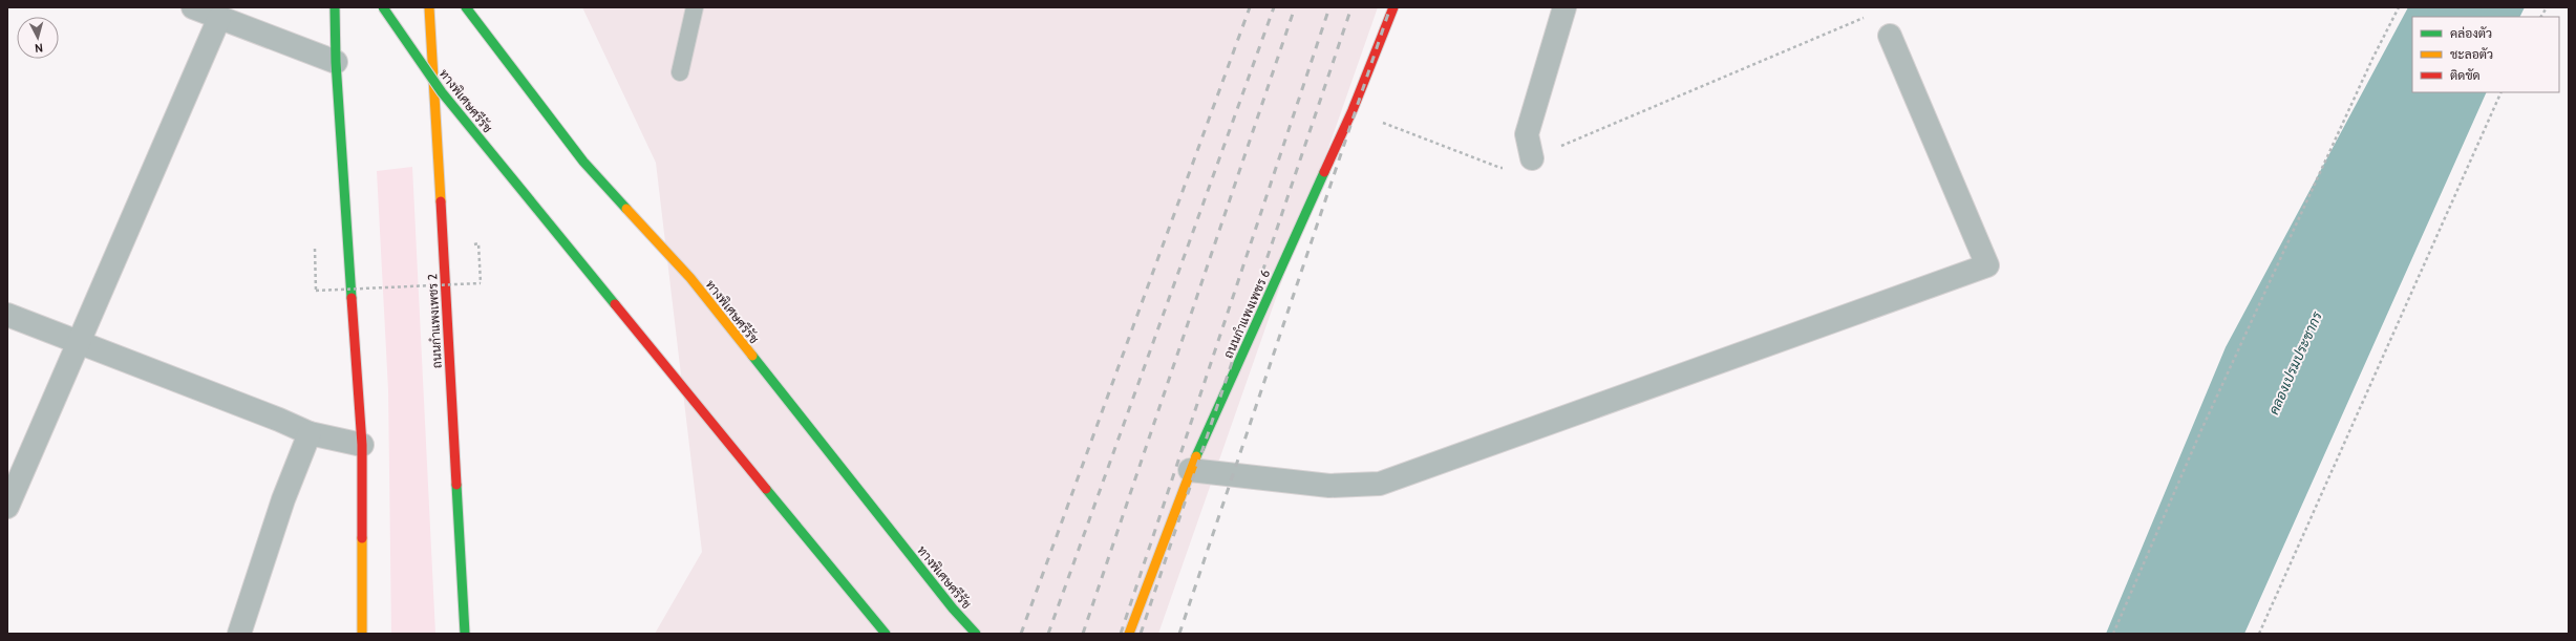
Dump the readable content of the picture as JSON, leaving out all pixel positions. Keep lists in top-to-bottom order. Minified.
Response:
{"streets":{"main road":["ทางพิเศษศรีรัช","ถนนกำแพงเพชร 6","ถนนกำแพงเพชร 2"]},"water":["คลองเปรมประชากร"],"legend":["คล่องตัว","ชะลอตัว","ติดขัด"],"north":"bottom"}
